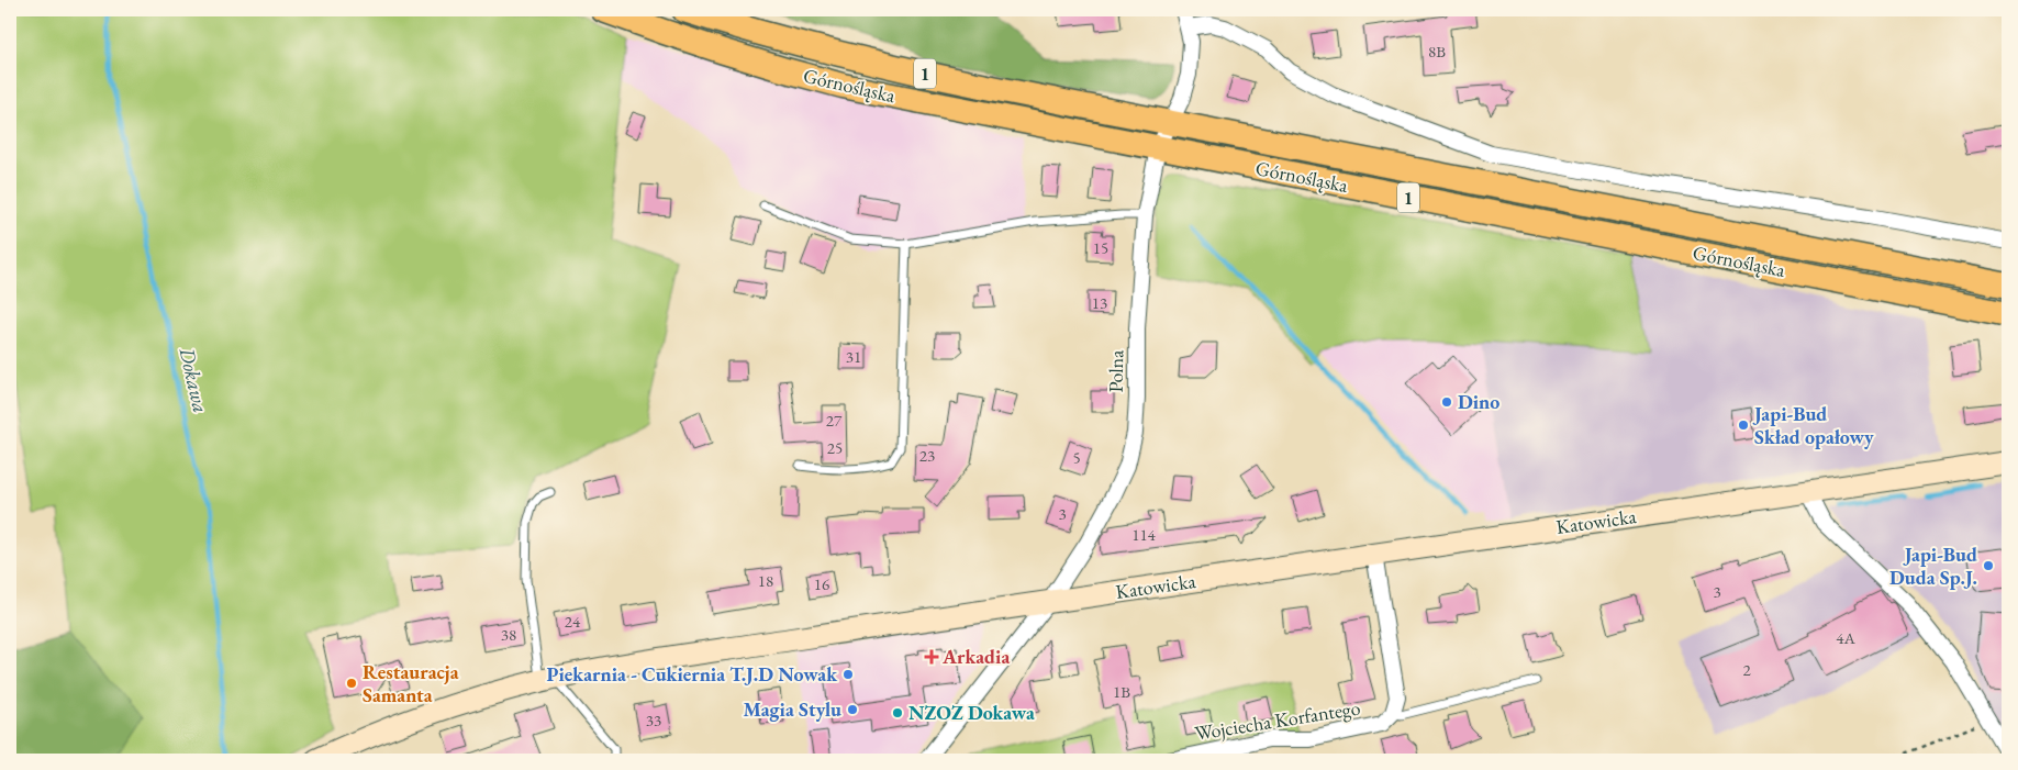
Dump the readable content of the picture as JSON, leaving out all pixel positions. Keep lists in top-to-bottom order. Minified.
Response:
{"streets":{"main road":["1","Górnośląska"],"street":["Polna","Katowicka","Wojciecha Korfantego"]},"crossings":[["Górnośląska","Polna"],["Polna","Katowicka"]],"water":["Dokawa"],"places":{"other":["Dino","Japi-Bud Skład opałowy","Japi-Bud Duda Sp.J.","Piekarnia - Cukiernia T.J.D Nowak","Restauracja Samanta","Magia Stylu","NZOZ Dokawa"],"health":["Arkadia"]},"house_numbers":["8B","15","13","31","27","25","23","5","3","114","18","16","3","24","38","4A","2","1B","33"]}
